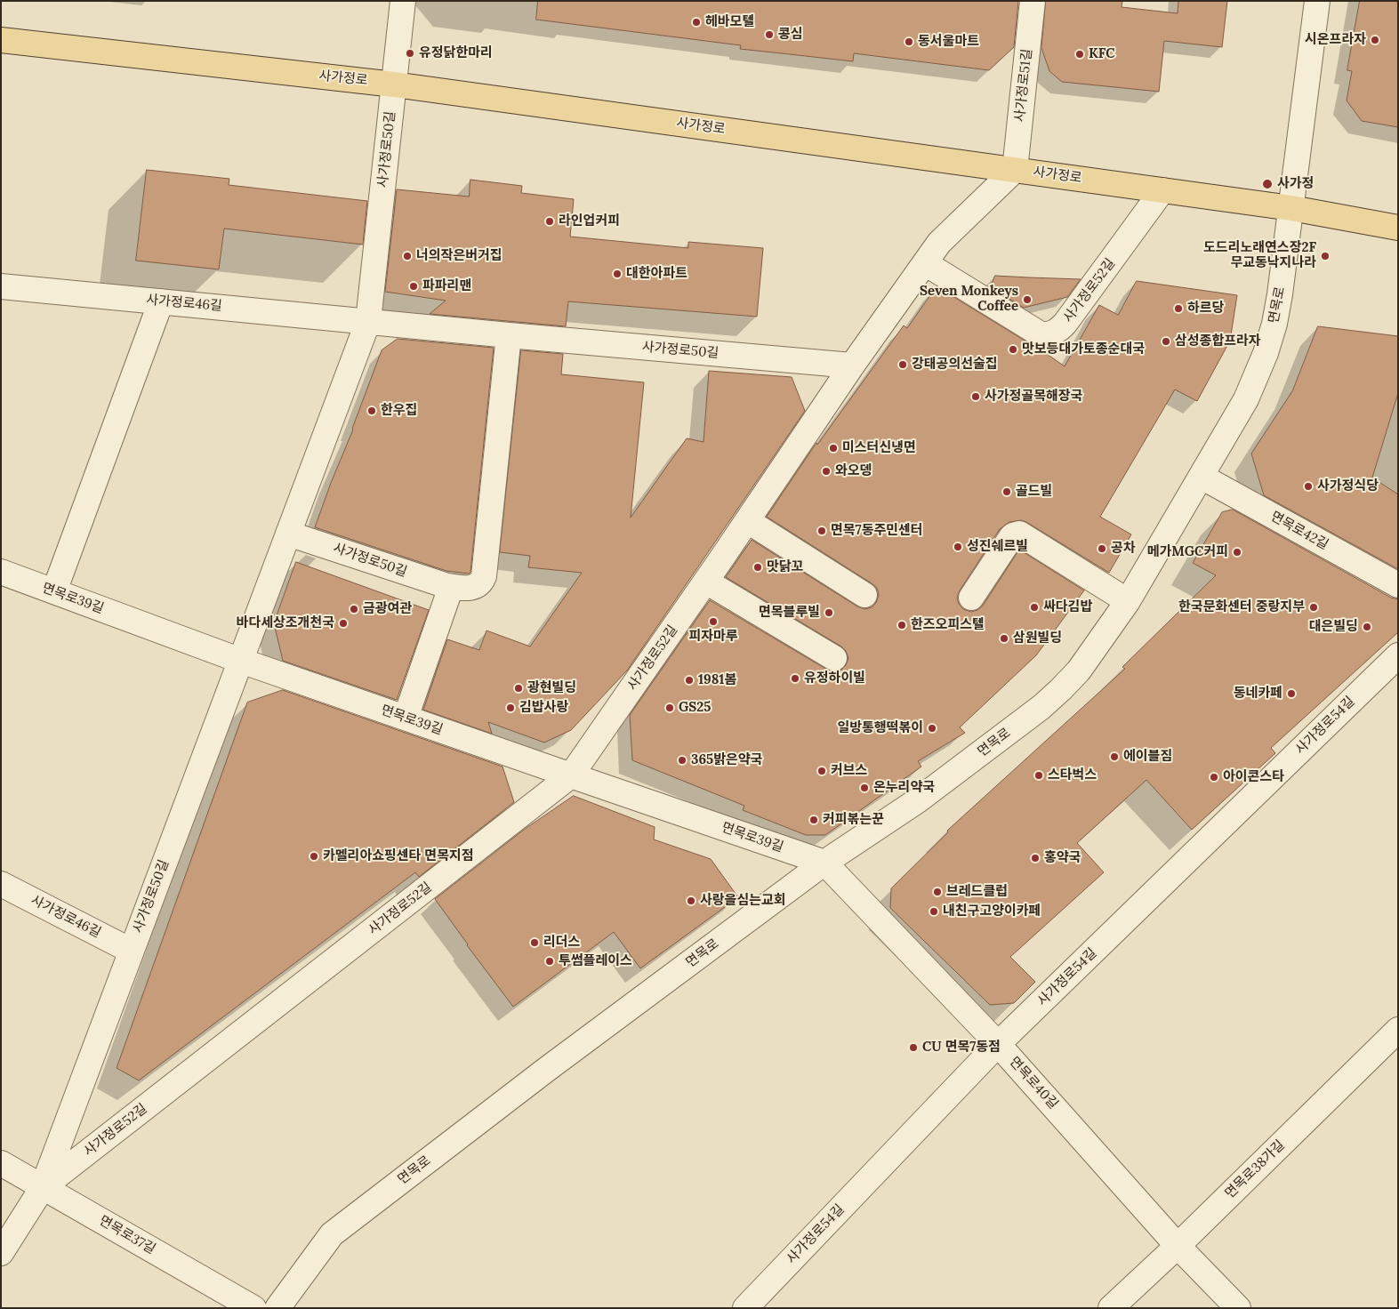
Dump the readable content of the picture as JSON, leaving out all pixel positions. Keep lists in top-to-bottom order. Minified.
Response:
{"streets":{"main road":["사가정로"],"street":["사가정로51길","사가정로50길","사가정로52길","사가정로46길","면목로","면목로42길","면목로39길","사가정로54길","면목로40길","면목로38가길","면목로37길"]},"crossings":[["사가정로","사가정로51길"],["사가정로","사가정로50길"],["사가정로","사가정로52길"],["사가정로","면목로"],["사가정로51길","사가정로52길"],["사가정로50길","사가정로52길"],["사가정로50길","사가정로46길"],["사가정로50길","면목로39길"],["사가정로50길","면목로37길"],["사가정로52길","면목로39길"],["사가정로52길","면목로37길"],["면목로","면목로42길"],["면목로","면목로39길"],["면목로","면목로40길"],["면목로39길","면목로40길"],["사가정로54길","면목로40길"],["면목로40길","면목로38가길"]],"places":["헤바모텔","콩심","시온프라자","동서울마트","유정닭한마리","KFC","사가정","라인업커피","너의작은버거집","도드리노래연스장2F 무교동낙지나라","대한아파트","파파리맨","Seven Monkeys Coffee","하르당","삼성종합프라자","맛보등대가토종순대국","강태공의선술집","사가정골목해장국","한우집","미스터신냉면","와오뎅","사가정식당","골드빌","면목7동주민센터","성진쉐르빌","공차","메가MGC커피","맛닭꼬","싸다김밥","한국문화센터 중랑지부","금광여관","면목블루빌","피자마루","바다세상조개천국","한즈오피스텔","대은빌딩","삼원빌딩","유정하이빌","1981봄","광현빌딩","동네카페","김밥사랑","GS25","일방통행떡볶이","에이블짐","365밝은약국","커브스","스타벅스","아이콘스타","온누리약국","커피볶는꾼","카멜리아쇼핑센타 면목지점","홍약국","브레드클럽","사랑을심는교회","내친구고양이카페","리더스","투썸플레이스","CU 면목7동점"]}
